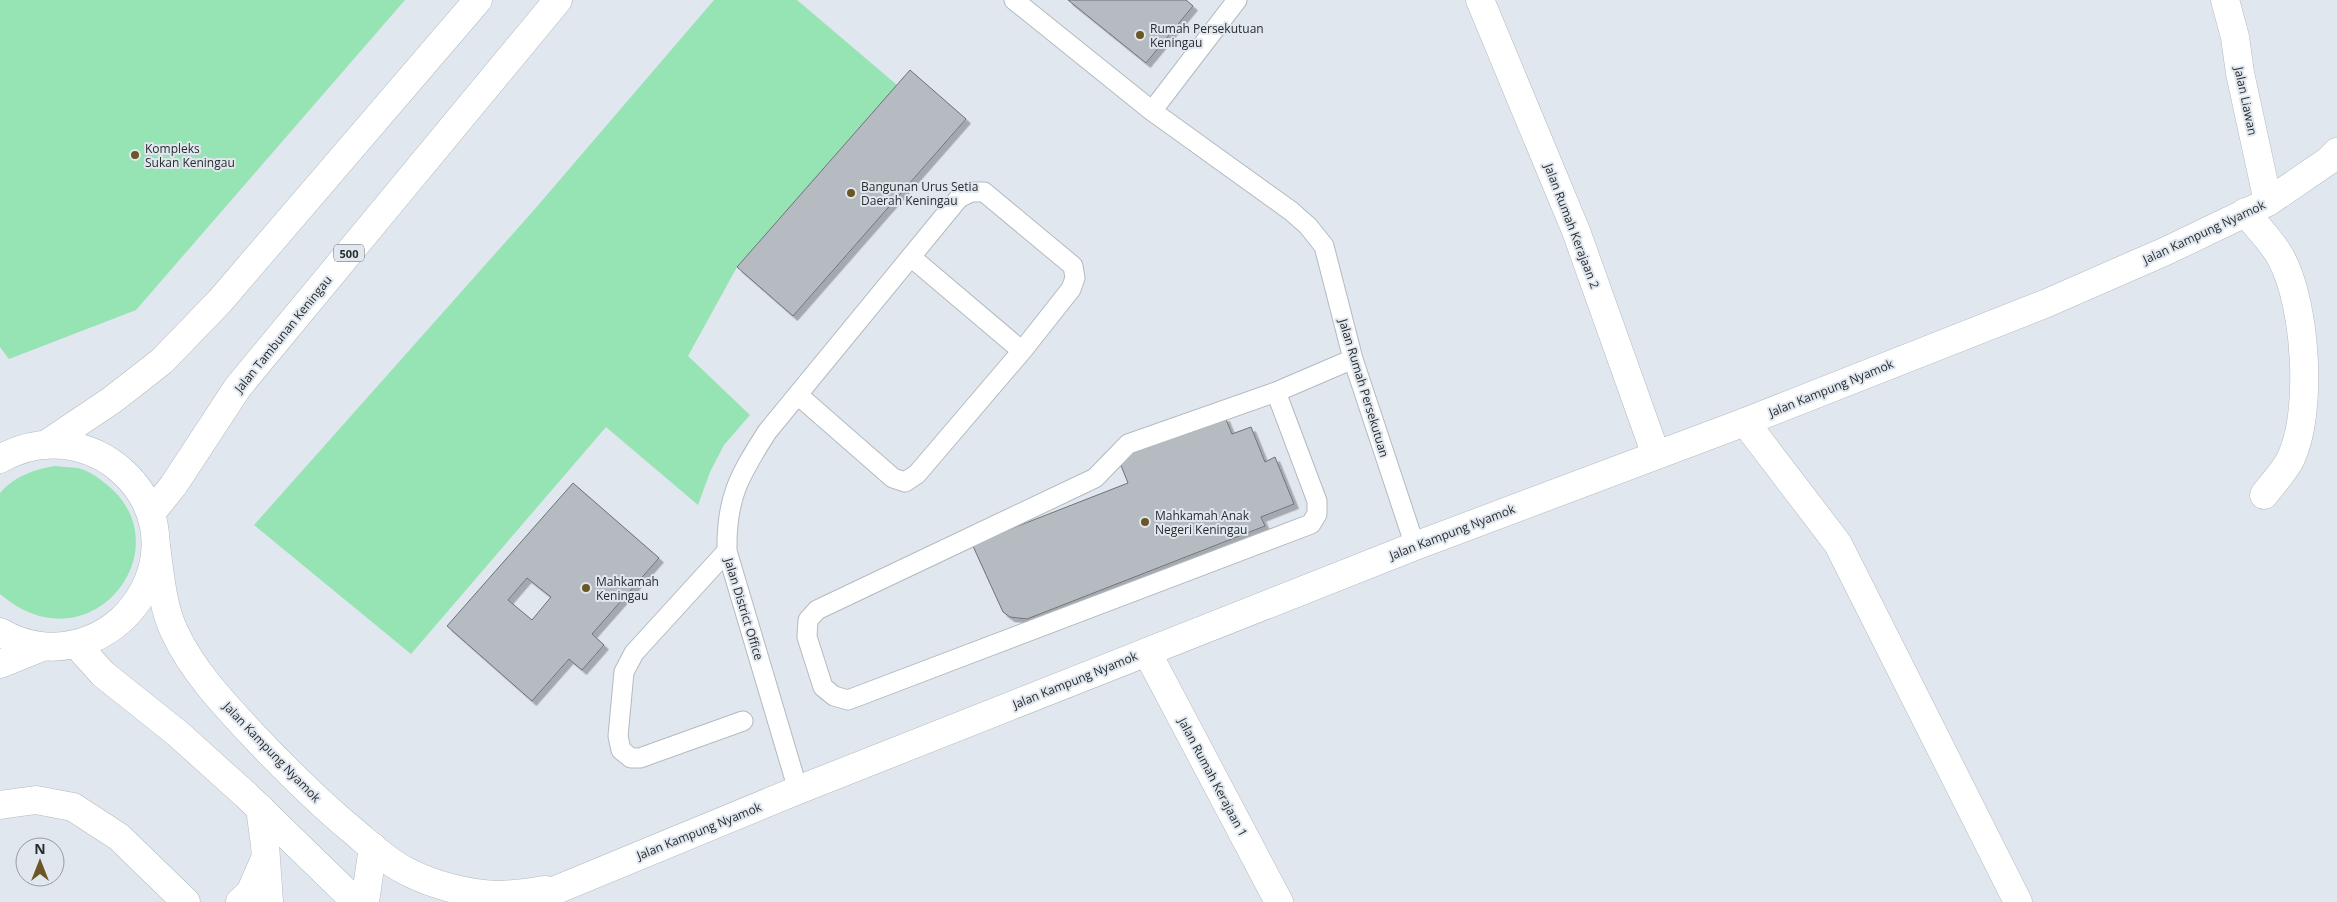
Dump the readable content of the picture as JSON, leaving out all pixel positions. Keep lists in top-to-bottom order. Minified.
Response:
{"streets":{"street":["Jalan Liawan","Jalan Rumah Kerajaan 2","Jalan Kampung Nyamok","500","Jalan Tambunan Keningau","Jalan Rumah Kerajaan 1"],"lane":["Jalan Rumah Persekutuan","Jalan District Office"]},"crossings":[["Jalan Liawan","Jalan Kampung Nyamok"],["Jalan Rumah Kerajaan 2","Jalan Kampung Nyamok"],["Jalan Kampung Nyamok","Jalan Tambunan Keningau"],["Jalan Kampung Nyamok","Jalan Rumah Persekutuan"],["Jalan Kampung Nyamok","Jalan District Office"],["Jalan Kampung Nyamok","Jalan Rumah Kerajaan 1"]],"places":["Rumah Persekutuan Keningau","Kompleks Sukan Keningau","Bangunan Urus Setia Daerah Keningau","Mahkamah Anak Negeri Keningau","Mahkamah Keningau"],"north":"top"}
